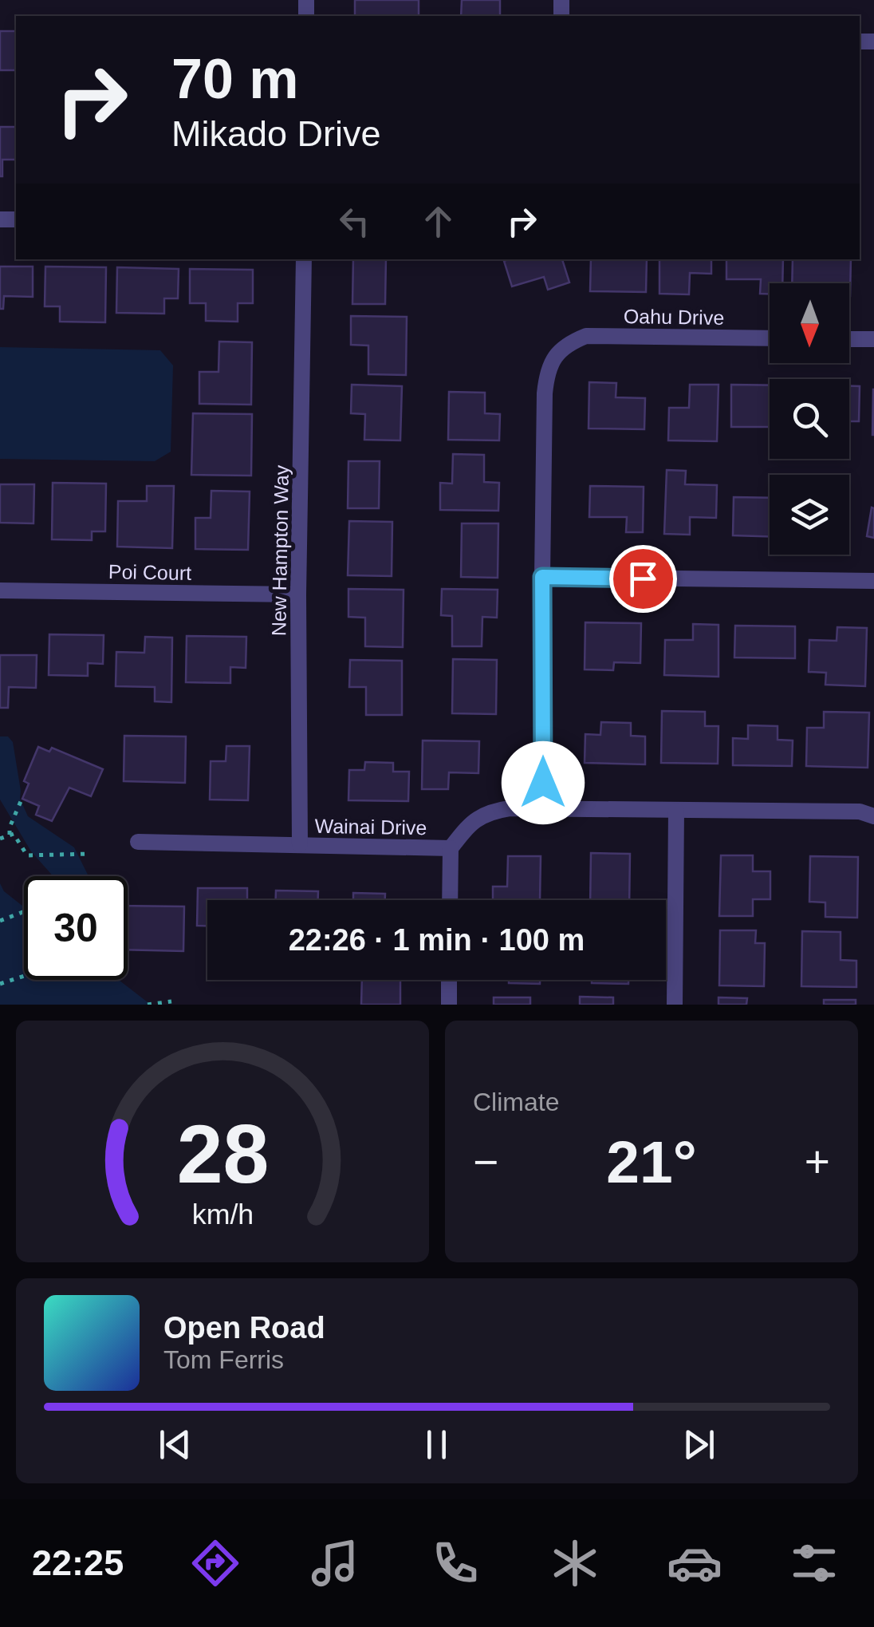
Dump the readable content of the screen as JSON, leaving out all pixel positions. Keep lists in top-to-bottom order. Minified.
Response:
{"streets":{"street":["Oahu Drive","New Hampton Way","Poi Court","Wainai Drive"]},"crossings":[["New Hampton Way","Poi Court"],["New Hampton Way","Wainai Drive"]],"north":"bottom","page":{"turn":["70 m","Mikado Drive"],"limit":"30","trip":"22:26 · 1 min · 100 m","tile":"Climate","heat":["−","21°","+"],"song":["Open Road","Tom Ferris"],"tabs":"22:25","gauge":["28","km/h"]}}
